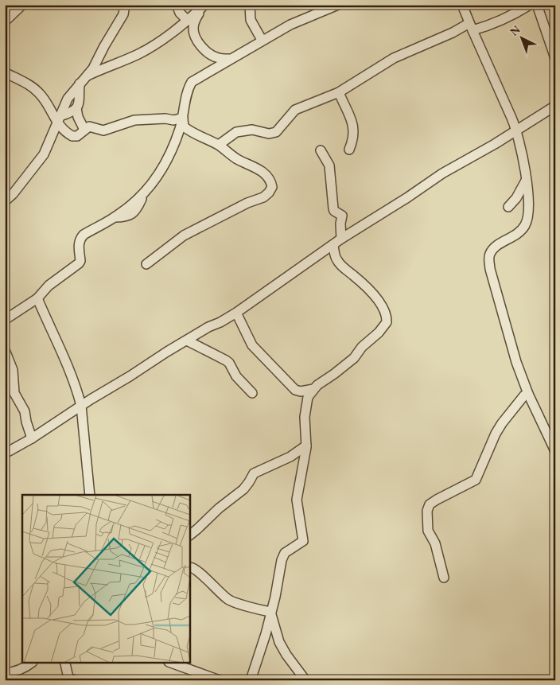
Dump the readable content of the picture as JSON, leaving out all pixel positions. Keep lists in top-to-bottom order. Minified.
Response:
{"north":"top left"}
